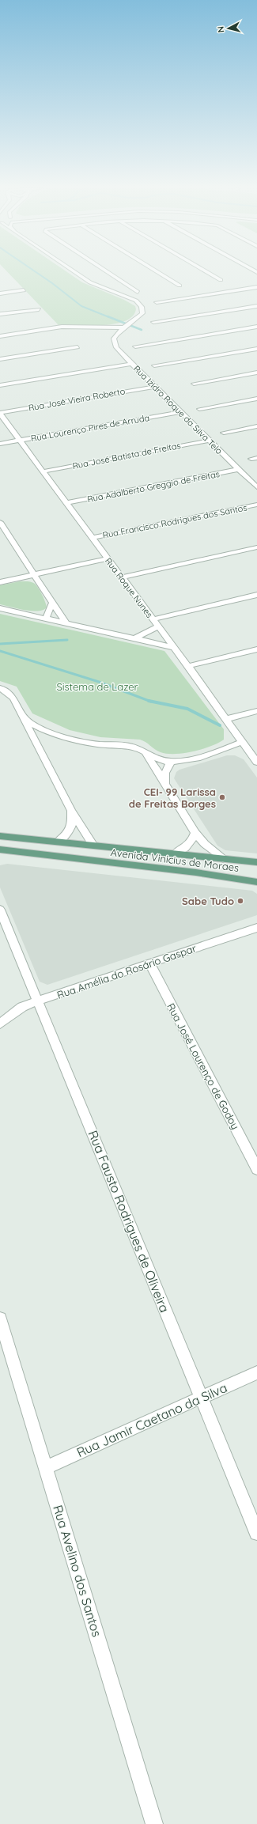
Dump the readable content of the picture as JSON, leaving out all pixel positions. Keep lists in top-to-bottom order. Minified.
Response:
{"streets":{"main road":["Avenida Vinicius de Moraes"],"street":["Rua José Vieira Roberto","Rua Izidro Roque da Silva Telo","Rua Lourenço Pires de Arruda","Rua José Batista de Freitas","Rua Adalberto Greggio de Freitas","Rua Francisco Rodrigues dos Santos","Rua Roque Nunes","Rua Amélia do Rosário Gaspar","Rua José Lourenço de Godoy","Rua Fausto Rodrigues de Oliveira","Rua Jamir Caetano da Silva","Rua Avelino dos Santos"]},"crossings":[["Rua José Vieira Roberto","Rua Izidro Roque da Silva Telo"],["Rua José Vieira Roberto","Rua Roque Nunes"],["Rua Izidro Roque da Silva Telo","Rua Lourenço Pires de Arruda"],["Rua Izidro Roque da Silva Telo","Rua José Batista de Freitas"],["Rua Izidro Roque da Silva Telo","Rua Adalberto Greggio de Freitas"],["Rua Lourenço Pires de Arruda","Rua Roque Nunes"],["Rua José Batista de Freitas","Rua Roque Nunes"],["Rua Adalberto Greggio de Freitas","Rua Roque Nunes"],["Rua Francisco Rodrigues dos Santos","Rua Roque Nunes"],["Rua Amélia do Rosário Gaspar","Rua José Lourenço de Godoy"],["Rua Amélia do Rosário Gaspar","Rua Fausto Rodrigues de Oliveira"],["Rua Fausto Rodrigues de Oliveira","Rua Jamir Caetano da Silva"],["Rua Jamir Caetano da Silva","Rua Avelino dos Santos"]],"parks":["Sistema de Lazer"],"places":["CEI- 99 Larissa de Freitas Borges","Sabe Tudo"],"north":"left"}
